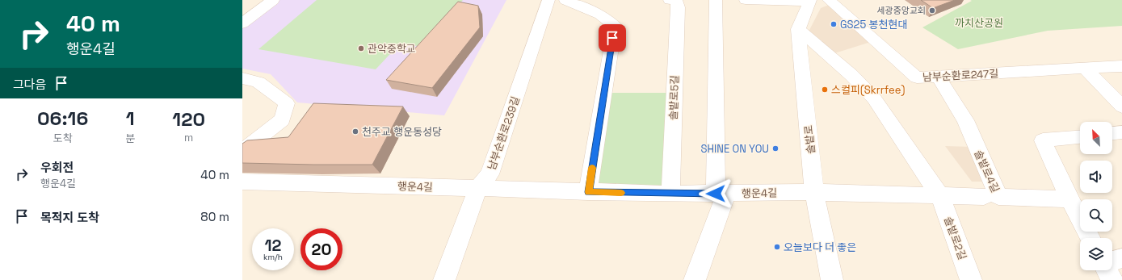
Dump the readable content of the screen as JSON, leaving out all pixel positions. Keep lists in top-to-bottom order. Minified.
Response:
{"streets":{"street":["남부순환로247길","솔밭로5길","남부순환로239길","솔밭로","솔밭로4길","행운4길","솔밭로2길"]},"crossings":[["남부순환로247길","솔밭로4길"],["솔밭로5길","행운4길"],["남부순환로239길","행운4길"],["솔밭로","솔밭로4길"],["솔밭로","행운4길"],["솔밭로4길","행운4길"],["솔밭로4길","솔밭로2길"]],"parks":["까치산공원"],"places":["세광중앙교회","GS25 봉천현대","관악중학교","스컬피(Skrrfee)","천주교 행운동성당","SHINE ON YOU","오늘보다 더 좋은"],"north":"top left","page":{"turn":["40 m","행운4길"],"then":"그다음","eta":["06:16","도착","1","분","120","m"],"list":[{"name":"우회전","note":"행운4길","value":"40 m"},{"name":"목적지 도착","value":"80 m"}],"speed":"12 km/h","limit":"20"}}
